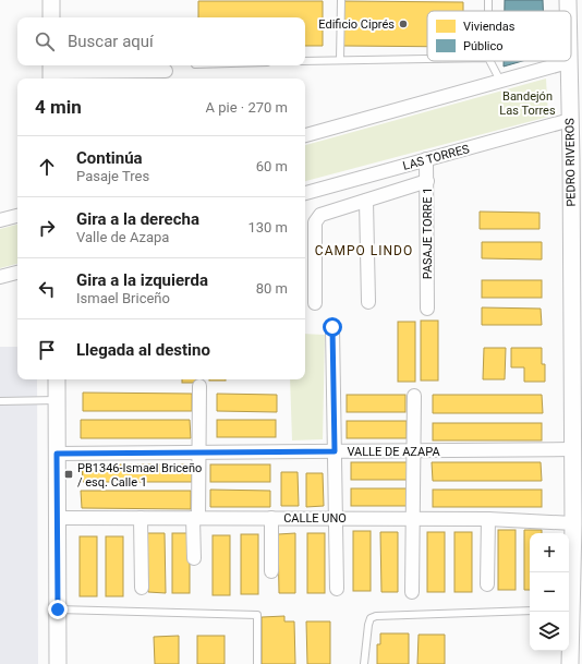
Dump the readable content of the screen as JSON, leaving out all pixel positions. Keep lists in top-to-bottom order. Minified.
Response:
{"streets":{"street":["LAS TORRES","PEDRO RIVEROS","PASAJE TORRE 1","VALLE DE AZAPA","CALLE UNO"]},"crossings":[["LAS TORRES","PEDRO RIVEROS"],["LAS TORRES","PASAJE TORRE 1"],["PEDRO RIVEROS","VALLE DE AZAPA"],["PEDRO RIVEROS","CALLE UNO"]],"districts":["CAMPO LINDO"],"parks":["Bandejón Las Torres"],"places":{"other":["Edificio Ciprés"],"transit":["PB1346-Ismael Briceño / esq. Calle 1"]},"legend":["Viviendas","Público"],"page":{"search":"Buscar aquí","heading":["4 min","A pie · 270 m"],"list":[["Continúa","Pasaje Tres","60 m"],["Gira a la derecha","Valle de Azapa","130 m"],["Gira a la izquierda","Ismael Briceño","80 m"],"Llegada al destino"],"map_buttons":["+","−"]}}
